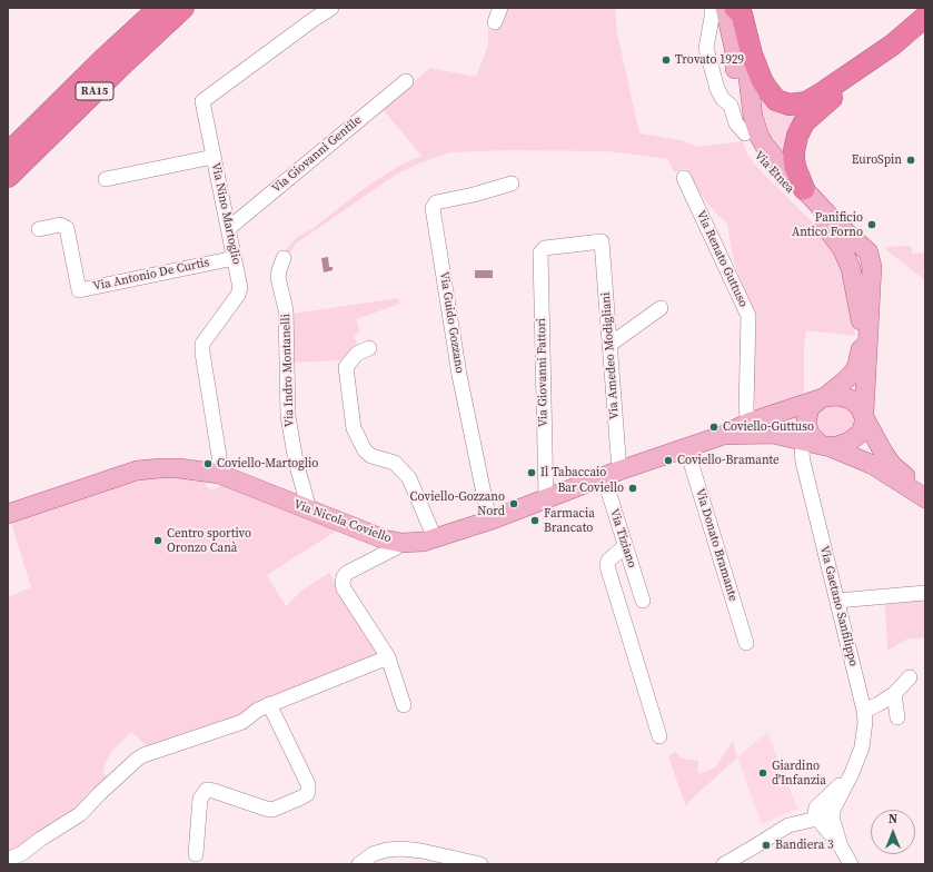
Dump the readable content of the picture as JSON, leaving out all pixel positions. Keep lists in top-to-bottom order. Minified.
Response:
{"streets":{"highway":["RA15"],"main road":["Via Etnea","Via Nicola Coviello"],"street":["Via Giovanni Gentile","Via Nino Martoglio","Via Renato Guttuso","Via Antonio De Curtis","Via Guido Gozzano","Via Amedeo Modigliani","Via Indro Montanelli","Via Giovanni Fattori","Via Tiziano","Via Donato Bramante","Via Gaetano Sanfilippo"]},"crossings":[["Via Giovanni Gentile","Via Nino Martoglio"],["Via Etnea","Via Nicola Coviello"],["Via Etnea","Via Gaetano Sanfilippo"],["Via Nino Martoglio","Via Antonio De Curtis"],["Via Nino Martoglio","Via Nicola Coviello"],["Via Renato Guttuso","Via Nicola Coviello"],["Via Guido Gozzano","Via Nicola Coviello"],["Via Amedeo Modigliani","Via Giovanni Fattori"],["Via Amedeo Modigliani","Via Nicola Coviello"],["Via Amedeo Modigliani","Via Tiziano"],["Via Indro Montanelli","Via Nicola Coviello"],["Via Giovanni Fattori","Via Nicola Coviello"],["Via Nicola Coviello","Via Tiziano"],["Via Nicola Coviello","Via Donato Bramante"],["Via Nicola Coviello","Via Gaetano Sanfilippo"]],"places":["Trovato 1929","EuroSpin","Panificio Antico Forno","Coviello-Guttuso","Coviello-Bramante","Coviello-Martoglio","Il Tabaccaio","Bar Coviello","Coviello-Gozzano Nord","Farmacia Brancato","Centro sportivo Oronzo Canà","Giardino d'Infanzia","Bandiera 3"],"north":"top"}
